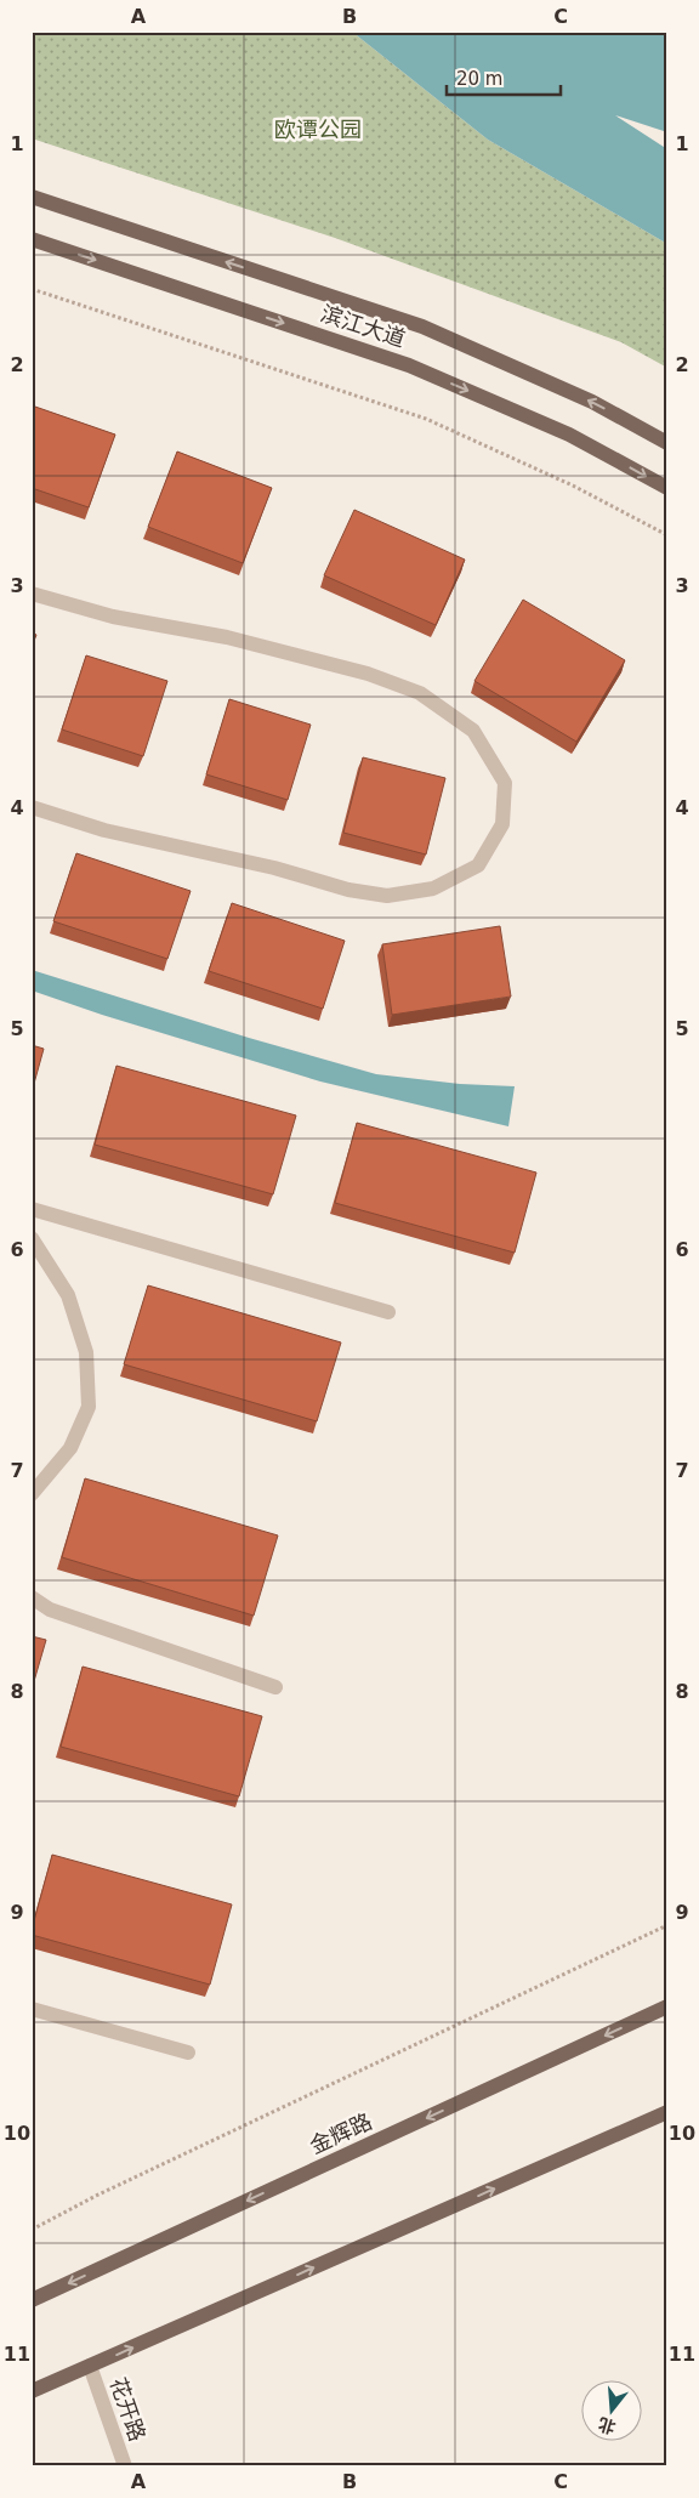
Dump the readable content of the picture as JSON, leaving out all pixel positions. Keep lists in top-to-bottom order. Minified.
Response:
{"streets":{"main road":["滨江大道","金辉路"],"street":["花开路"]},"parks":["欧谭公园"],"scale_bar":"20 m","north":"bottom","grid":{"columns":["A","B","C"],"rows":["1","2","3","4","5","6","7","8","9","10","11"]}}
